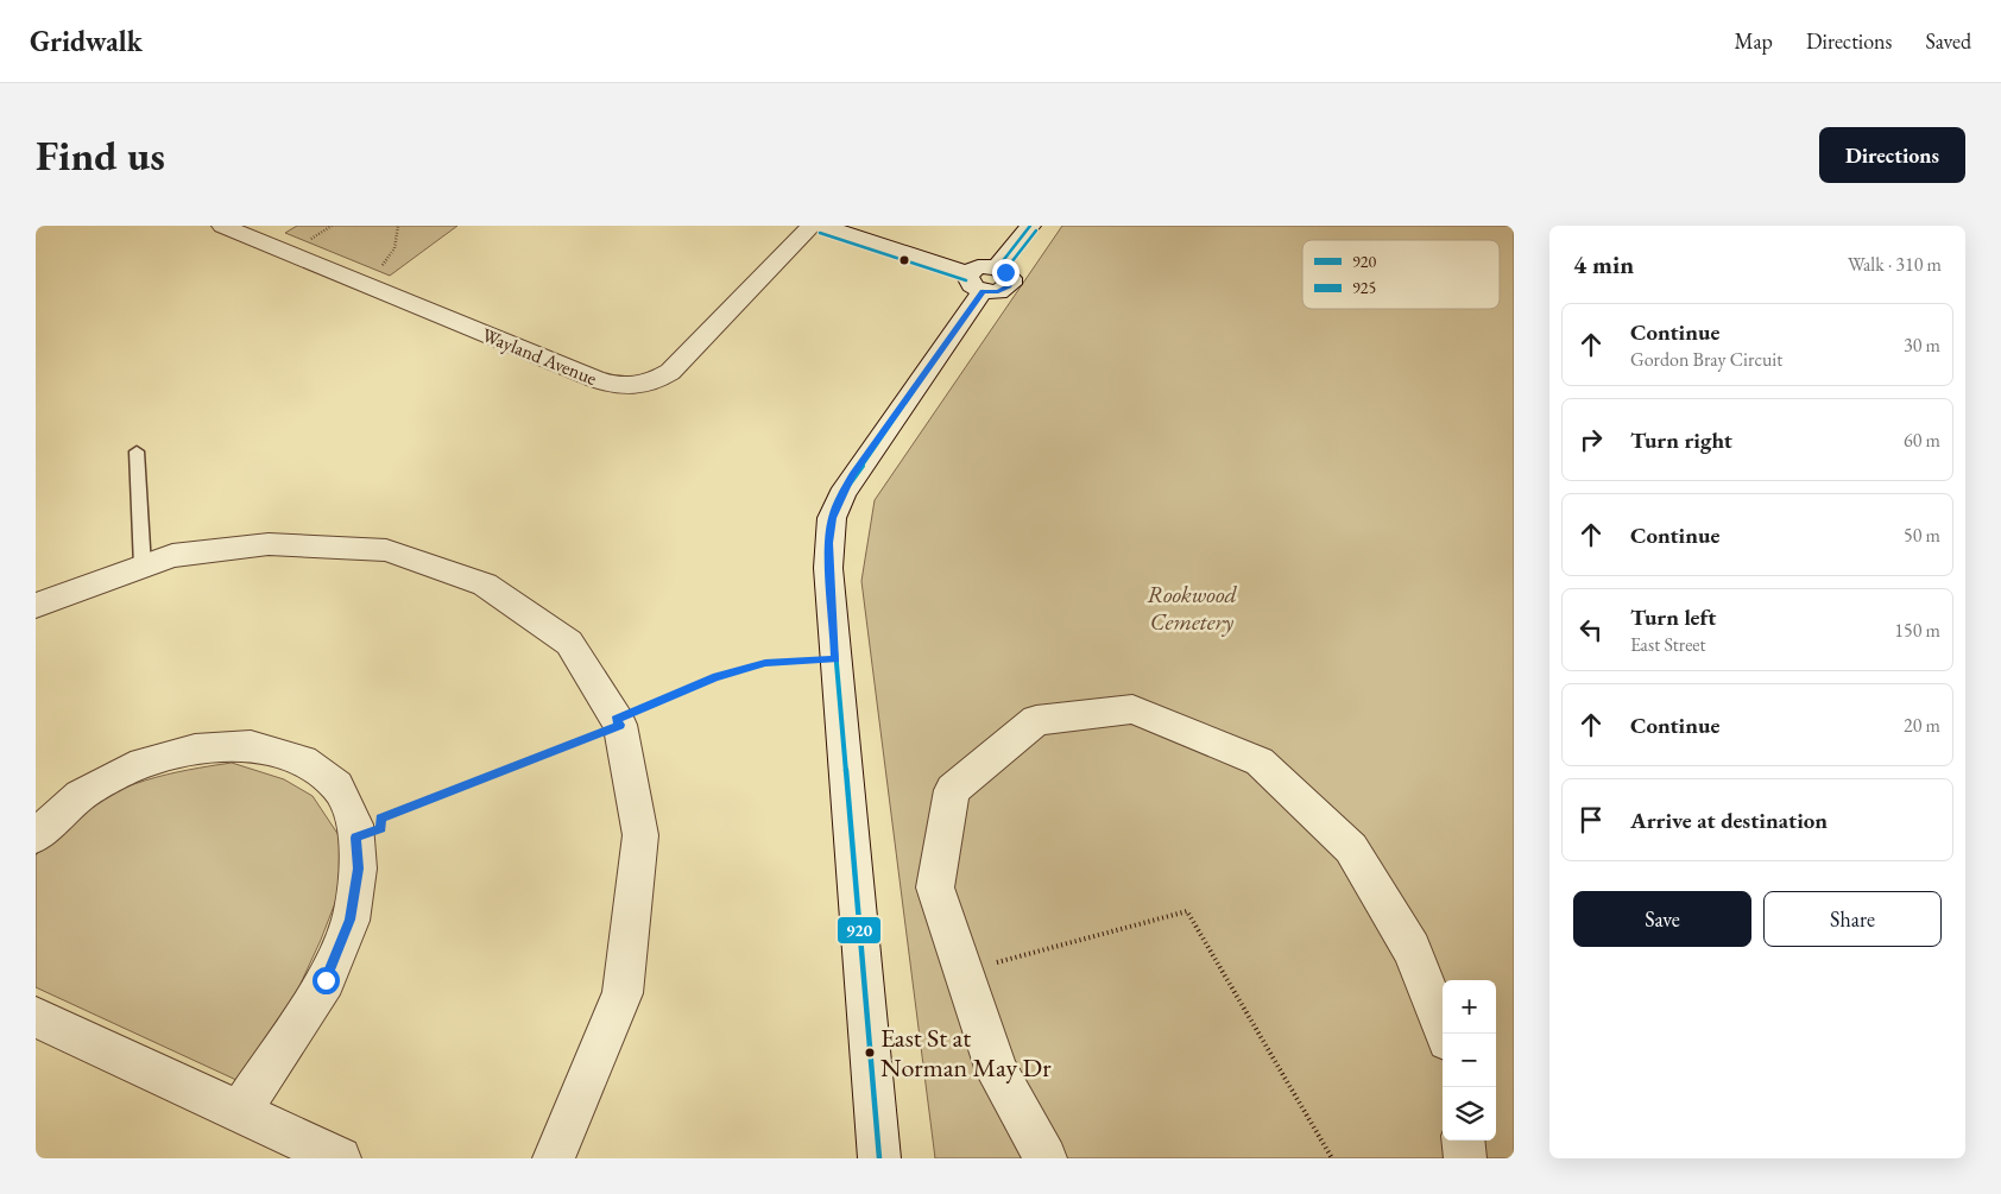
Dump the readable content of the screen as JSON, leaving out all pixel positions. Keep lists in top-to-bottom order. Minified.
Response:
{"streets":{"street":["Wayland Avenue"]},"parks":["Rookwood Cemetery"],"places":["East St at Norman May Dr"],"lines":["transit line 920","transit line 925"],"legend":["920","925"],"page":{"header":"Gridwalk","nav":["Map","Directions","Saved"],"buttons":["Directions",["Save","Share"]],"title":"Find us","heading":["4 min","Walk · 310 m"],"list":[["Continue","Gordon Bray Circuit","30 m"],["Turn right","60 m"],["Continue","50 m"],["Turn left","East Street","150 m"],["Continue","20 m"],"Arrive at destination"],"map_buttons":["+","−"]}}
